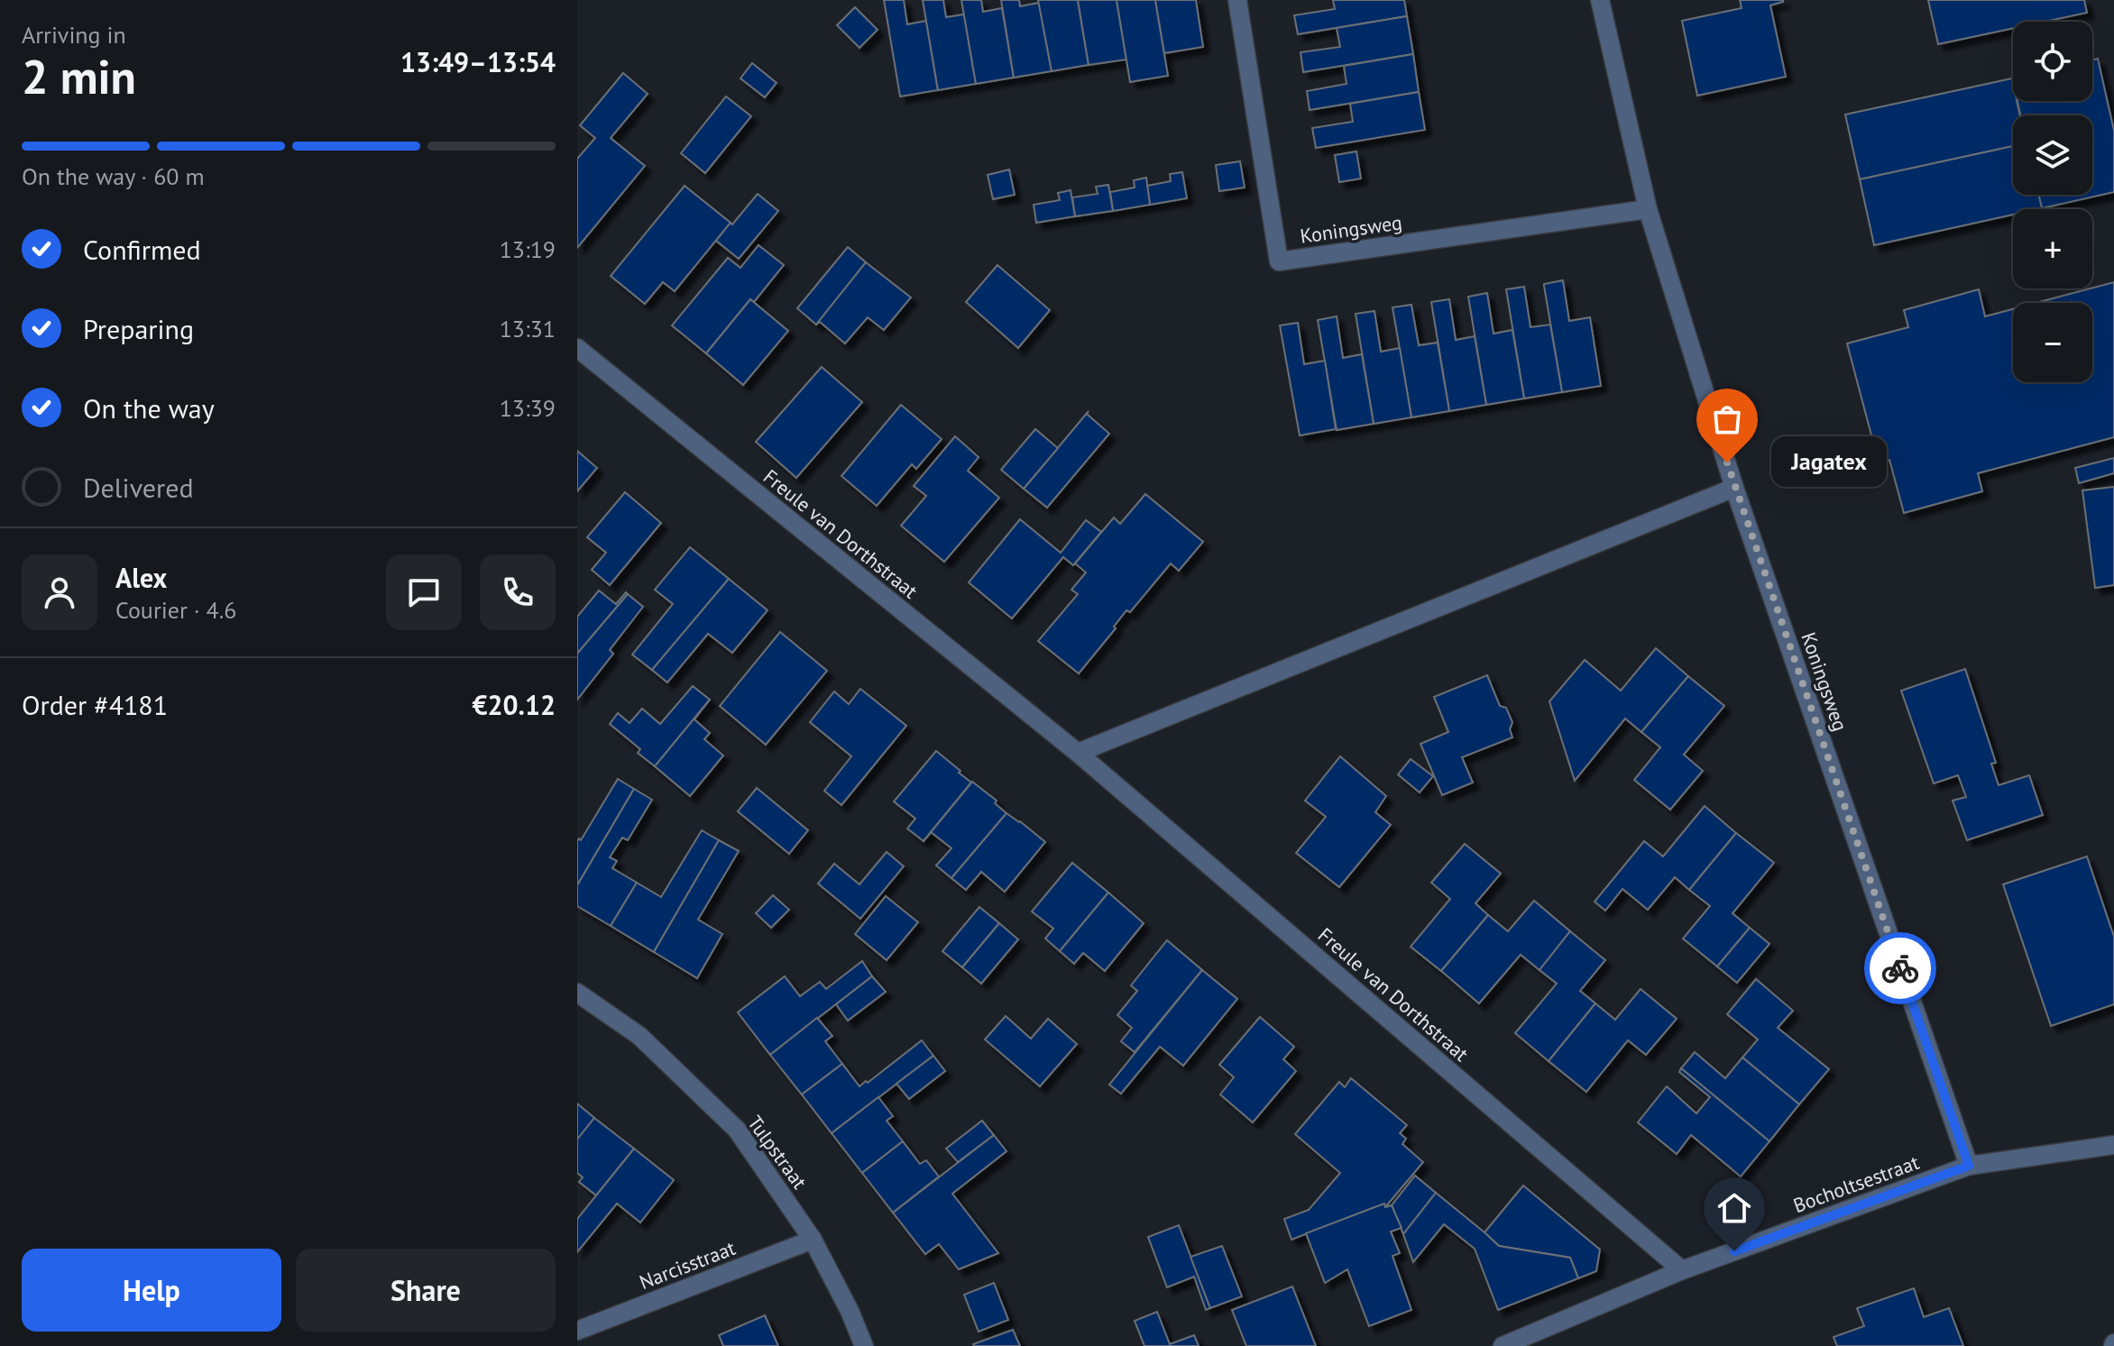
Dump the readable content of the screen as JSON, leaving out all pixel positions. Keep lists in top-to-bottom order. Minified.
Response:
{"streets":{"street":["Koningsweg","Freule van Dorthstraat","Tulpstraat","Bocholtsestraat","Narcisstraat"]},"crossings":[["Koningsweg","Bocholtsestraat"],["Freule van Dorthstraat","Bocholtsestraat"],["Tulpstraat","Narcisstraat"]],"places":["Jagatex"],"page":{"heading":["2 min","Arriving in","13:49–13:54"],"panel":["Alex","Courier · 4.6","Order #4181","€20.12"],"map_buttons":["+","−"],"bar":"On the way · 60 m","list":[["Confirmed","13:19"],["Preparing","13:31"],["On the way","13:39"],"Delivered"],"bubble":"Jagatex","buttons":["Help","Share"]}}
